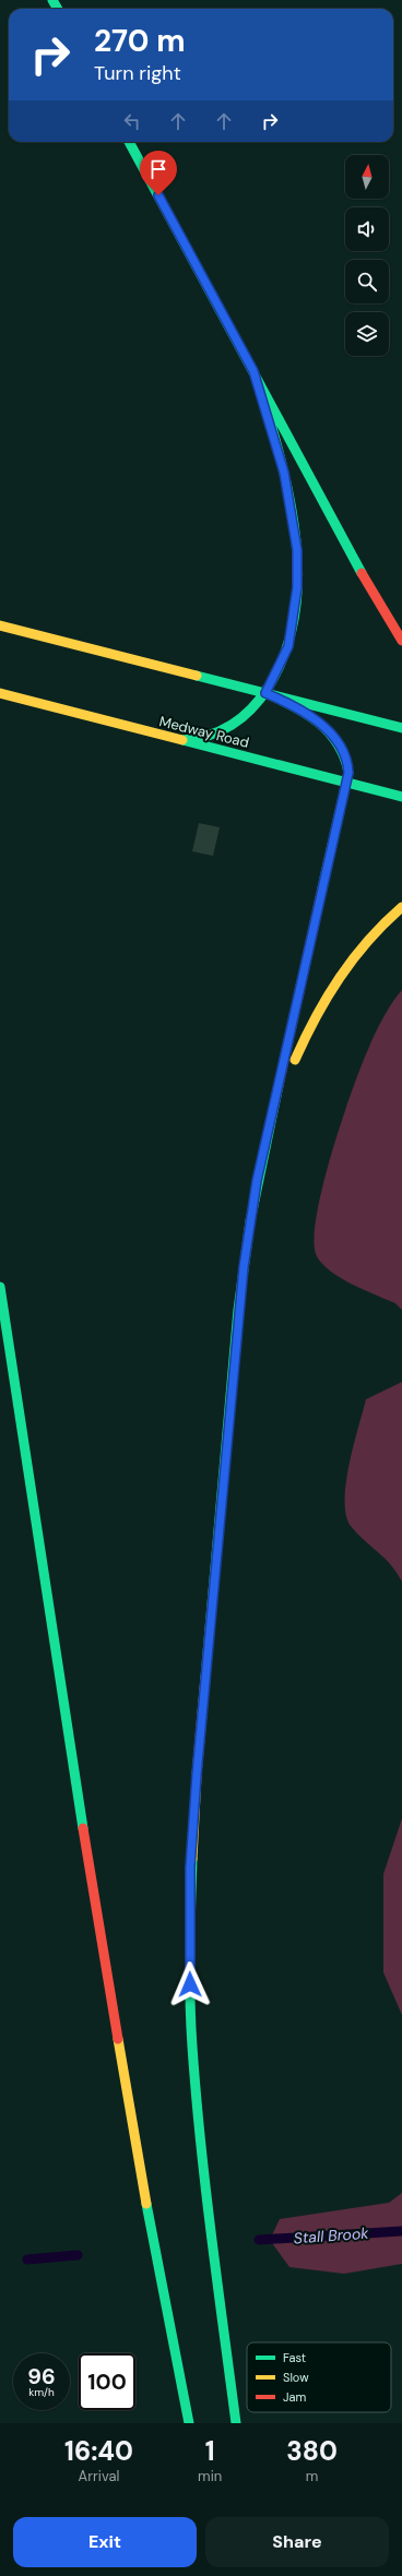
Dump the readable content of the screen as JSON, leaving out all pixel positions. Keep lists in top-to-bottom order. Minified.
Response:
{"streets":{"main road":["Medway Road"]},"water":["Stall Brook"],"legend":["Fast","Slow","Jam"],"north":"top","page":{"turn":["270 m","Turn right"],"speed":"96 km/h","limit":"100","eta":["16:40","Arrival","1","min","380","m"],"buttons":["Exit","Share"]}}
